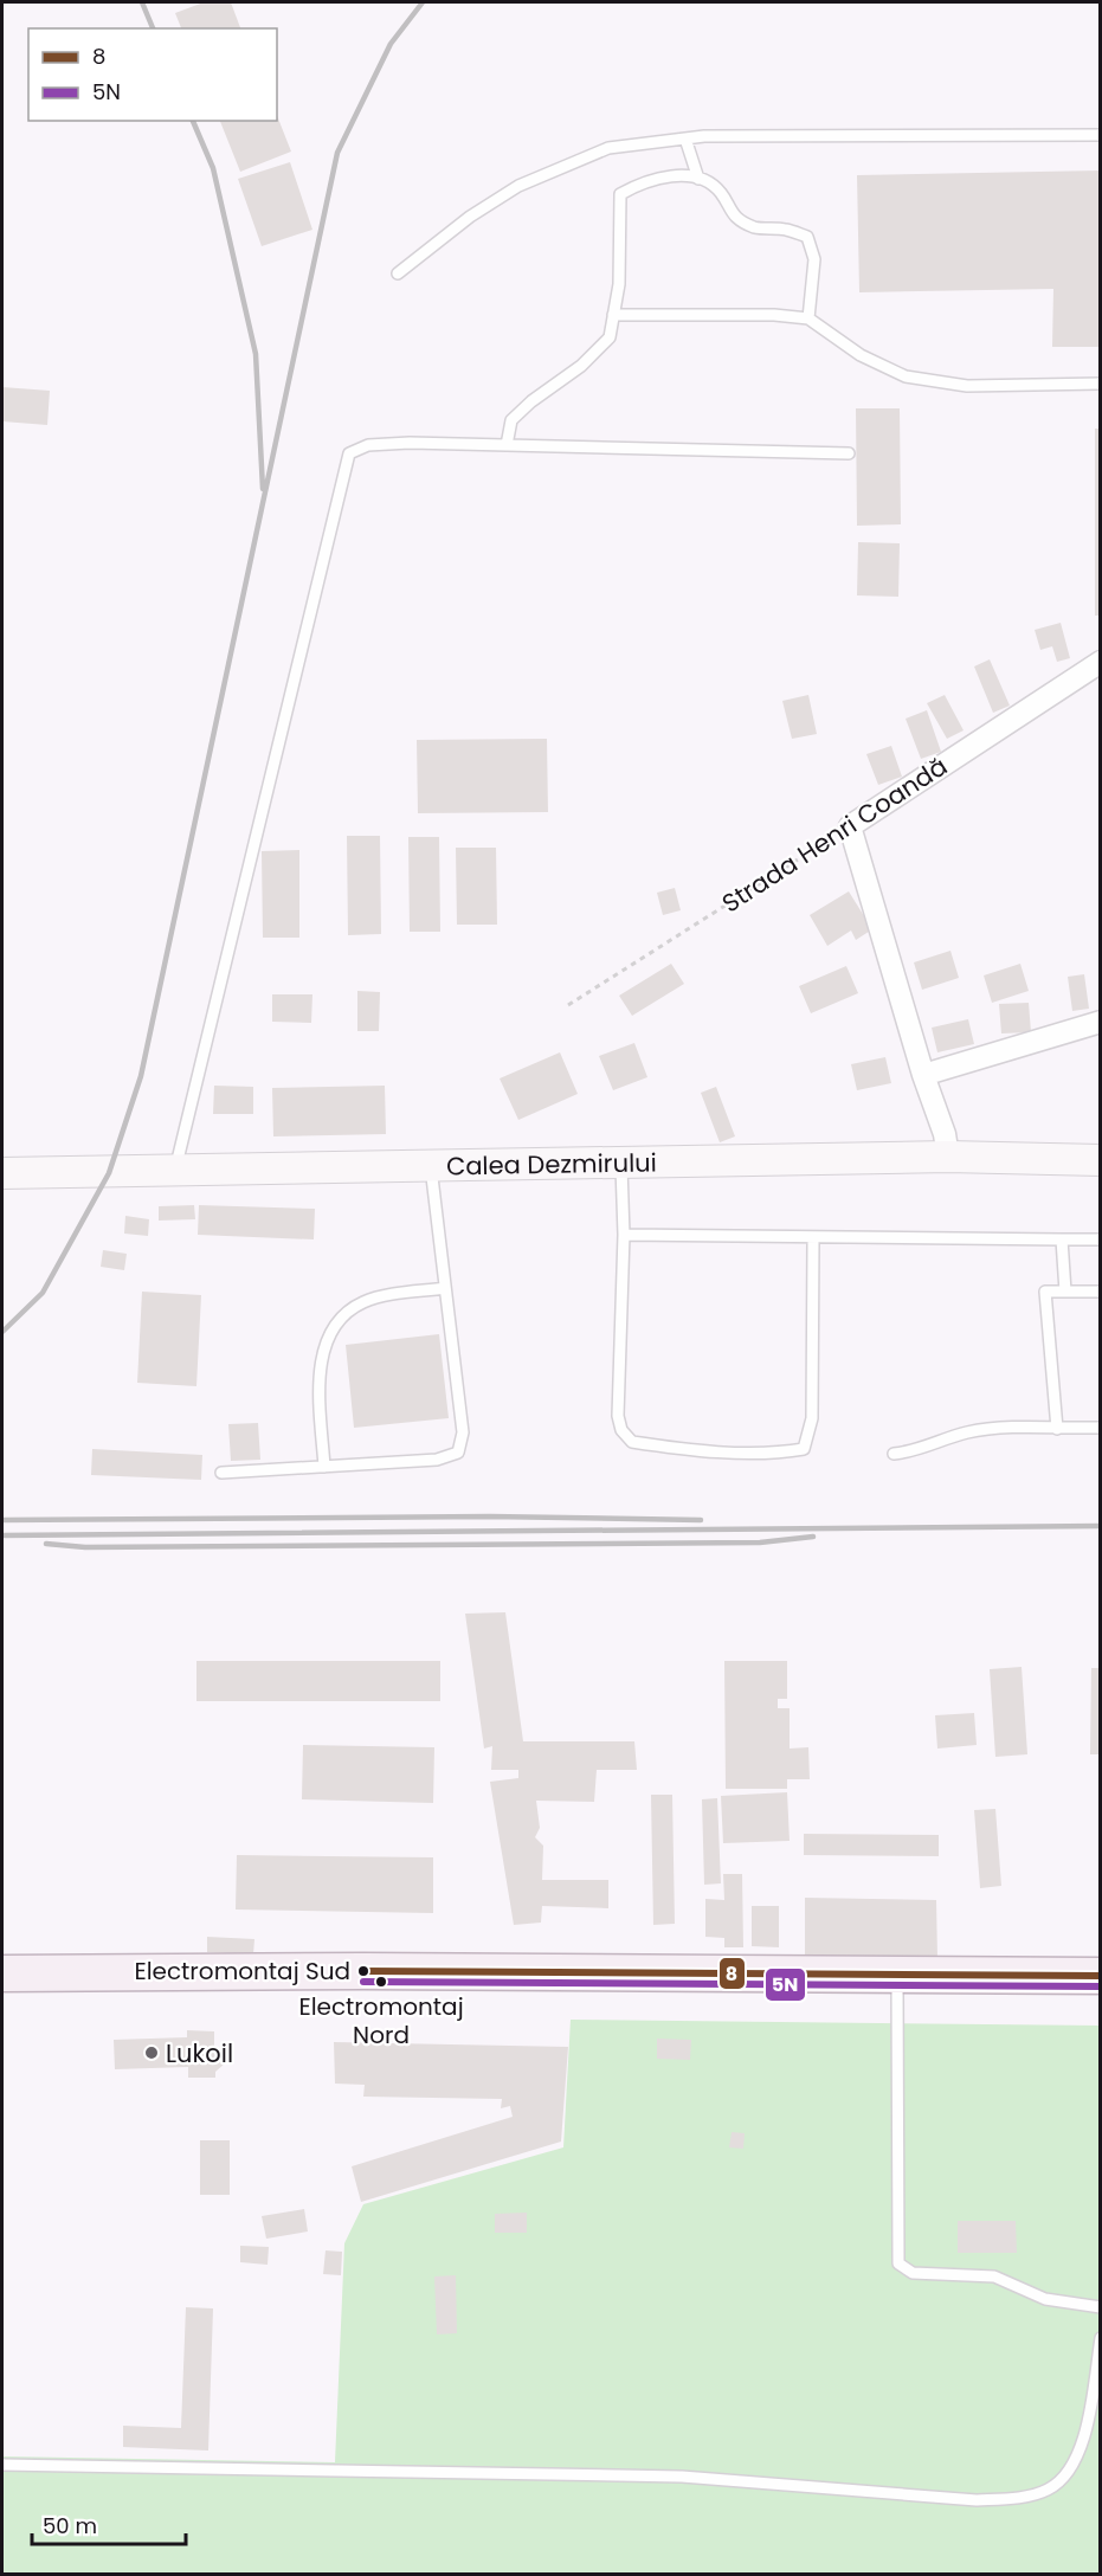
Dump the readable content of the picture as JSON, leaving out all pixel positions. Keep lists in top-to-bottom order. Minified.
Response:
{"streets":{"main road":["Calea Dezmirului"],"street":["Strada Henri Coandă"]},"places":["Electromontaj Sud","Electromontaj Nord","Lukoil"],"lines":["transit line 8","transit line 5N"],"legend":["8","5N"],"scale_bar":"50 m"}
